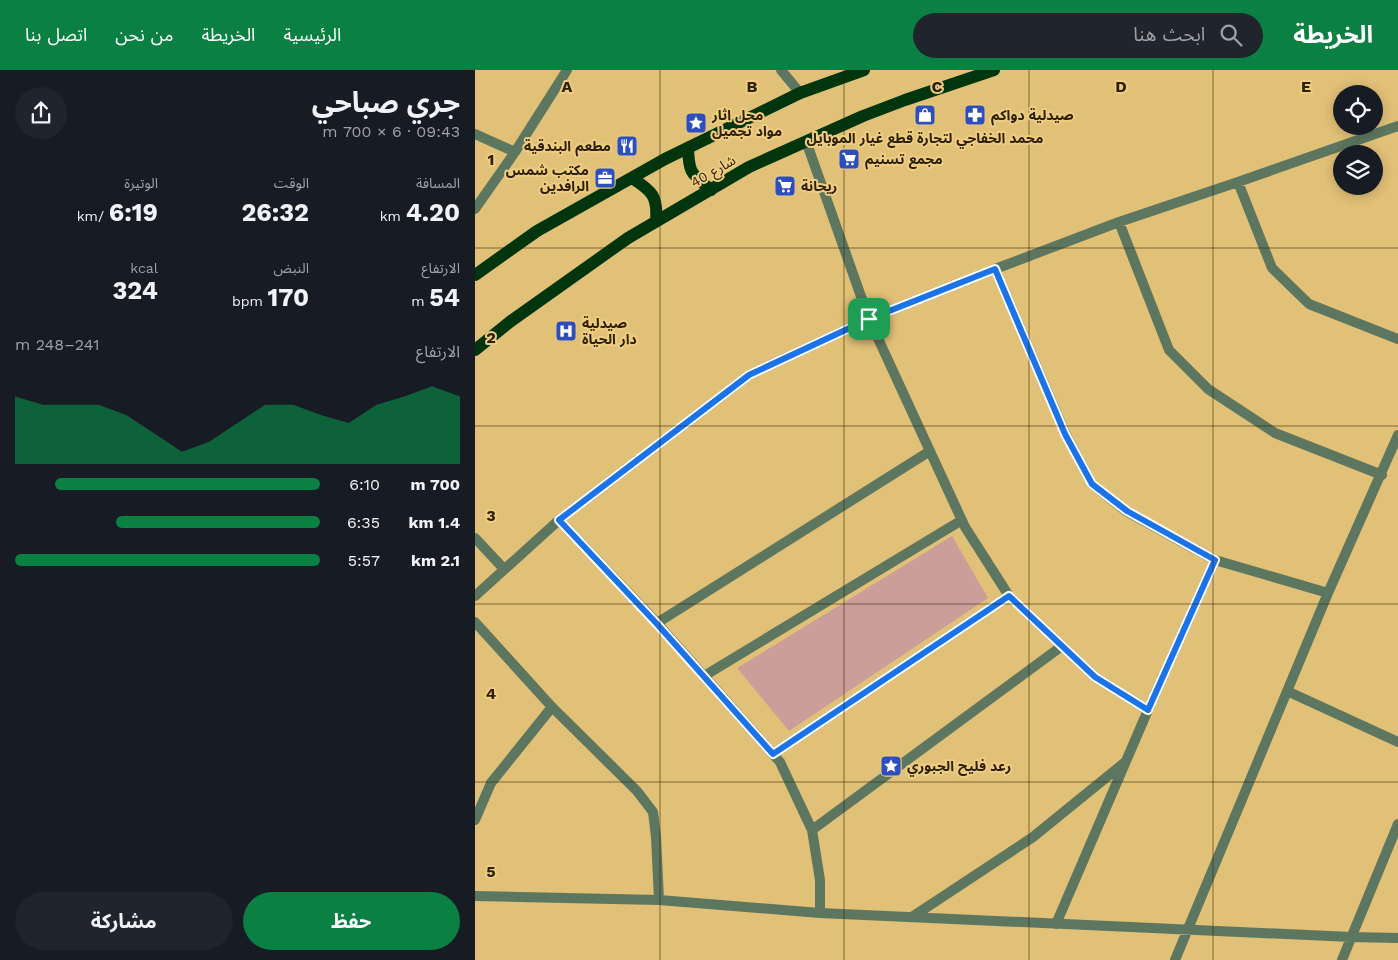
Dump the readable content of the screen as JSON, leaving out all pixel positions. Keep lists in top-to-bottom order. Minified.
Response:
{"streets":{"main road":["شارع 40"]},"places":{"shop":["محمد الخفاجي لتجارة قطع غيار الموبايل"],"pharmacy":["صيدلية دواكم"],"place":["محل اثار مواد تجميل","رعد فليح الجبوري"],"restaurant":["مطعم البندقية"],"supermarket":["مجمع تسنيم","ريحانة"],"office":["مكتب شمس الرافدين"],"hospital":["صيدلية دار الحياة"]},"page":{"header":"الخريطة","search":"ابحث هنا","nav":["الرئيسية","الخريطة","من نحن","اتصل بنا"],"heading":["جري صباحي","09:43 · 6 × 700 m"],"stats":[["المسافة","4.20 km"],["الوقت","26:32"],["الوتيرة","6:19 /km"],["الارتفاع","54 m"],["النبض","170 bpm"],["kcal","324"]],"chart":["الارتفاع","241–248 m"],"list":[{"name":"700 m","note":"6:10"},{"name":"1.4 km","note":"6:35"},{"name":"2.1 km","note":"5:57"}],"buttons":["حفظ","مشاركة"]},"grid":{"columns":["A","B","C","D","E"],"rows":["1","2","3","4","5"]}}
